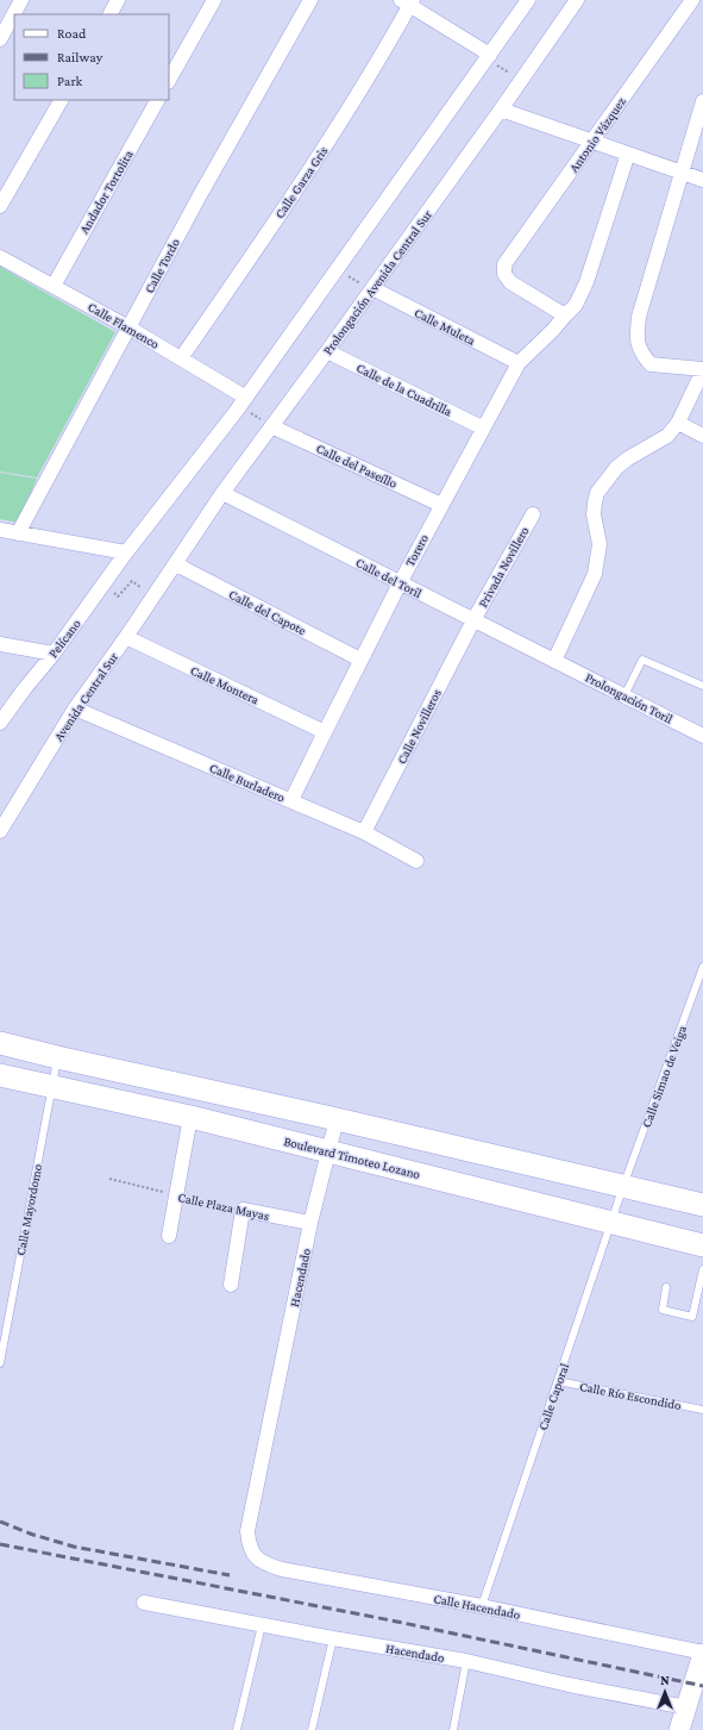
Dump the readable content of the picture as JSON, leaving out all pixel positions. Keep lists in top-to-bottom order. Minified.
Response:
{"streets":{"main road":["Boulevard Timoteo Lozano"],"street":["Antonio Vázquez","Calle Garza Gris","Andador Tortolita","Calle Tordo","Prolongación Avenida Central Sur","Calle Flamenco","Calle Muleta","Calle de la Cuadrilla","Calle del Paseíllo","Torero","Privada Novillero","Calle del Toril","Calle del Capote","Pelícano","Calle Montera","Avenida Central Sur","Prolongación Toril","Calle Novilleros","Calle Burladero","Calle Plaza Mayas","Hacendado","Calle Hacendado"],"lane":["Calle Simao de Veiga","Calle Mayordomo","Calle Río Escondido","Calle Caporal"]},"crossings":[["Antonio Vázquez","Torero"],["Calle Garza Gris","Calle Flamenco"],["Andador Tortolita","Calle Flamenco"],["Calle Tordo","Calle Flamenco"],["Prolongación Avenida Central Sur","Calle Muleta"],["Prolongación Avenida Central Sur","Calle de la Cuadrilla"],["Prolongación Avenida Central Sur","Calle del Paseíllo"],["Prolongación Avenida Central Sur","Calle del Toril"],["Prolongación Avenida Central Sur","Calle del Capote"],["Prolongación Avenida Central Sur","Avenida Central Sur"],["Calle Muleta","Torero"],["Calle de la Cuadrilla","Torero"],["Calle del Paseíllo","Torero"],["Torero","Calle del Toril"],["Torero","Calle del Capote"],["Torero","Calle Montera"],["Torero","Calle Burladero"],["Privada Novillero","Calle del Toril"],["Privada Novillero","Calle Novilleros"],["Calle del Toril","Prolongación Toril"],["Calle del Toril","Calle Novilleros"],["Calle del Capote","Avenida Central Sur"],["Calle Montera","Avenida Central Sur"],["Avenida Central Sur","Calle Burladero"],["Calle Novilleros","Calle Burladero"],["Calle Simao de Veiga","Calle Caporal"],["Boulevard Timoteo Lozano","Calle Mayordomo"],["Boulevard Timoteo Lozano","Hacendado"],["Boulevard Timoteo Lozano","Calle Caporal"],["Calle Plaza Mayas","Hacendado"],["Hacendado","Calle Hacendado"],["Calle Río Escondido","Calle Caporal"],["Calle Caporal","Calle Hacendado"]],"legend":["Road","Railway","Park"],"north":"top"}
